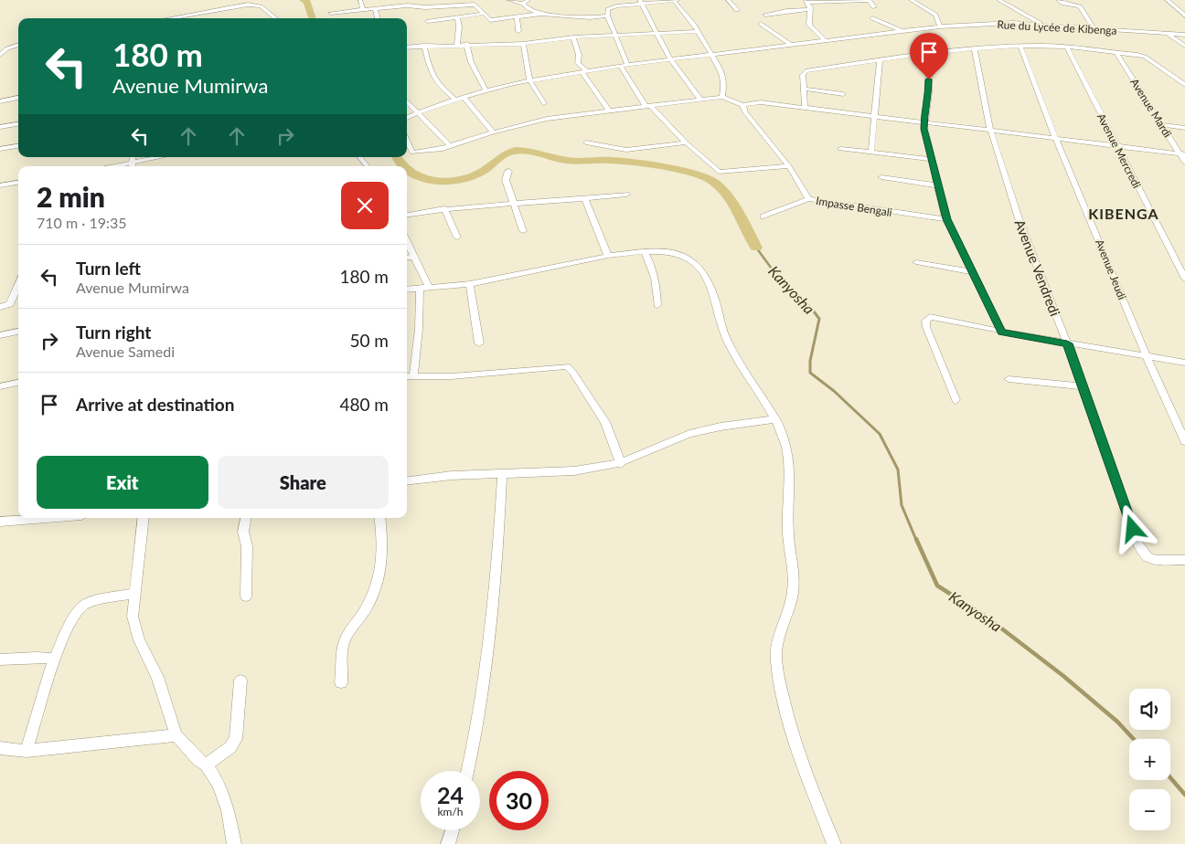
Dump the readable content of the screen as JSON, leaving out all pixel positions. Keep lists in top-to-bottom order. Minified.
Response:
{"streets":{"street":["Rue du Lycée de Kibenga","Avenue Mardi","Avenue Mercredi","Impasse Bengali","Avenue Vendredi","Avenue Jeudi"]},"districts":["KIBENGA"],"water":["Kanyosha"],"page":{"turn":["180 m","Avenue Mumirwa"],"heading":["2 min","710 m · 19:35"],"list":[{"name":"Turn left","note":"Avenue Mumirwa","value":"180 m"},{"name":"Turn right","note":"Avenue Samedi","value":"50 m"},{"name":"Arrive at destination","value":"480 m"}],"buttons":["Exit","Share"],"map_buttons":["+","−"],"speed":"24 km/h","limit":"30"}}
